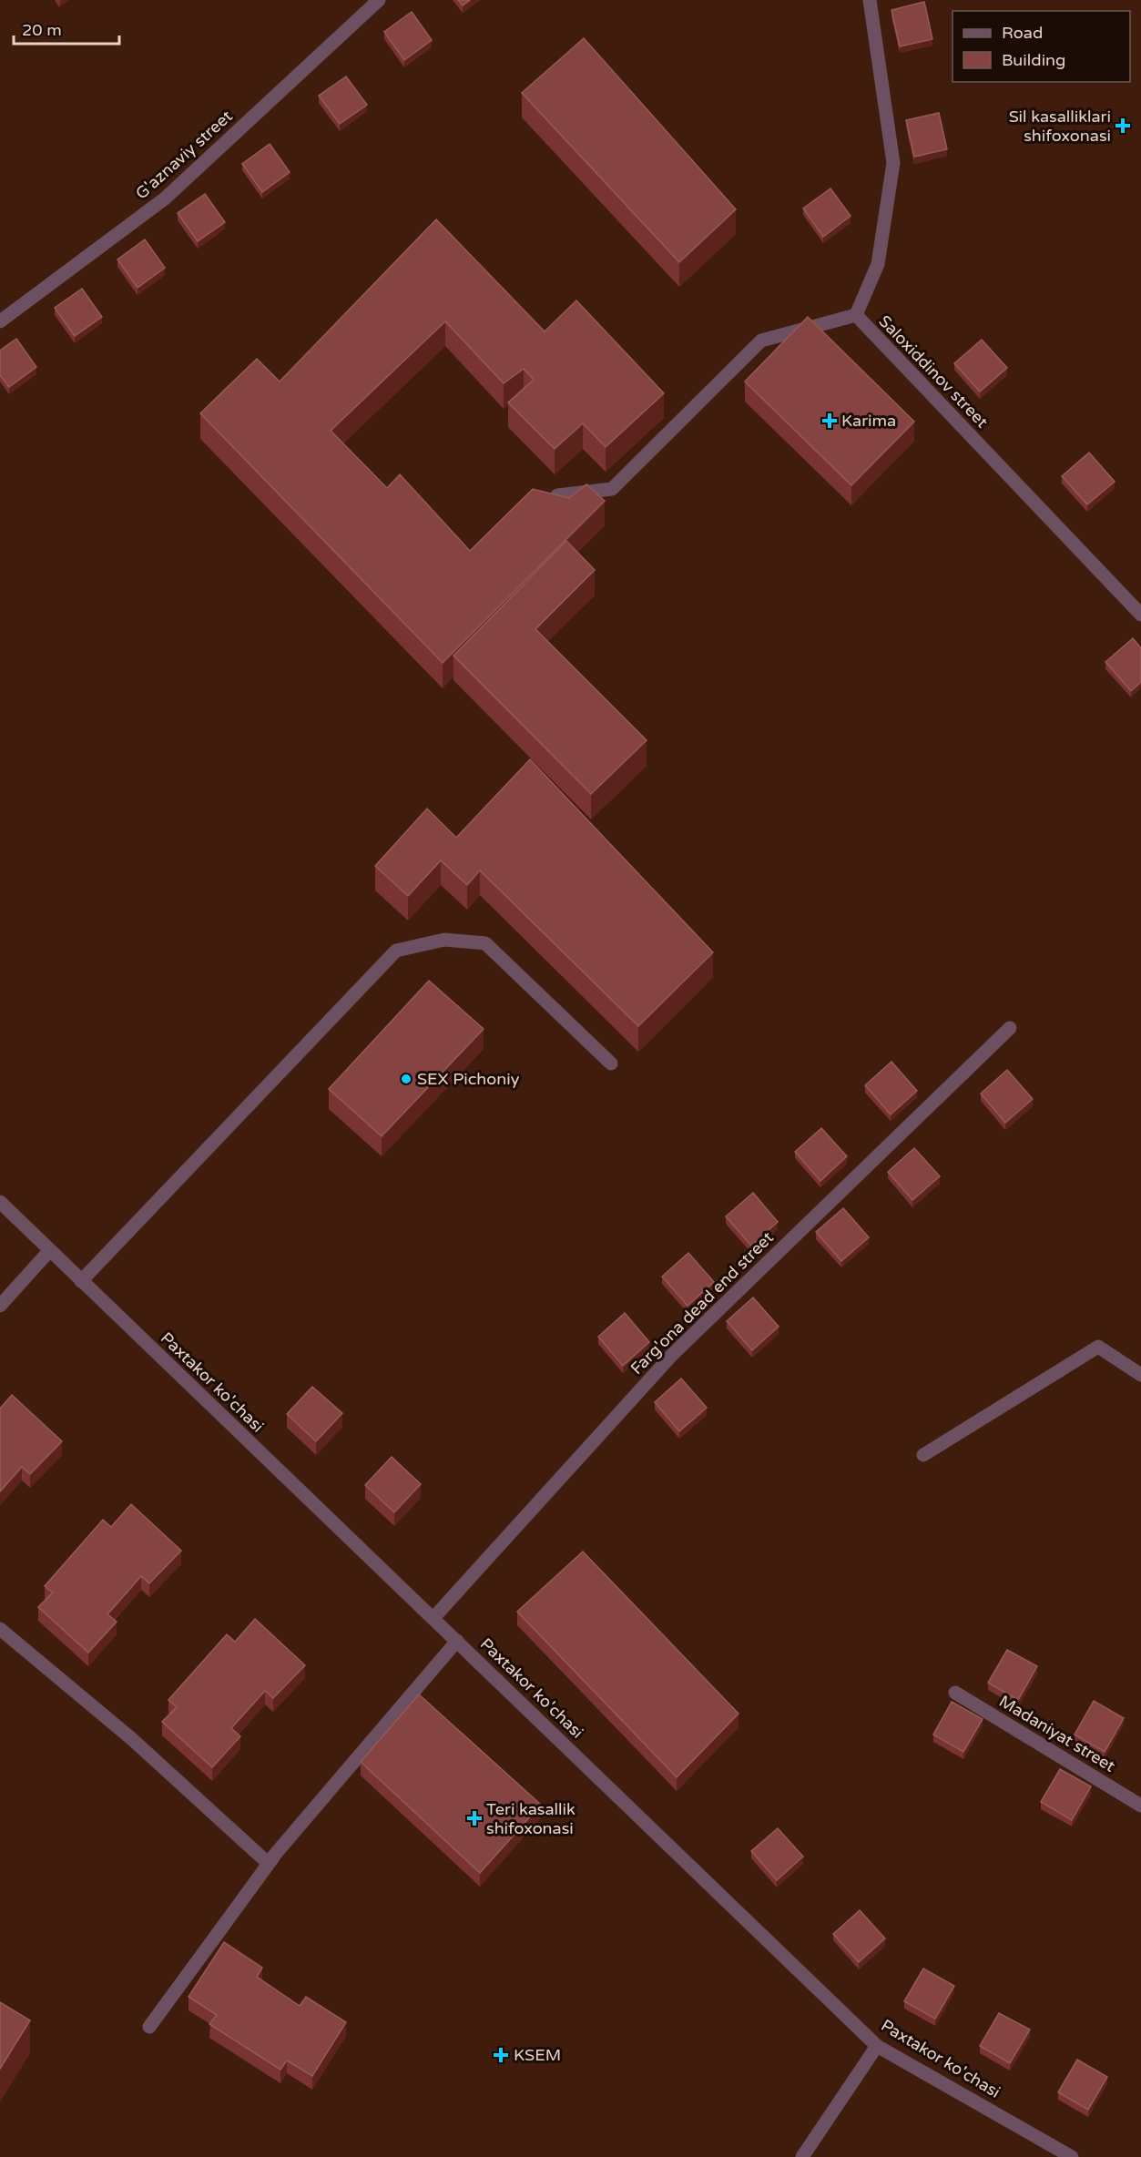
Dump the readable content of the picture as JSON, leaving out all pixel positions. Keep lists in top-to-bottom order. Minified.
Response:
{"streets":{"street":["G'aznaviy street","Saloxiddinov street","Farg'ona dead end street","Paxtakor ko'chasi","Madaniyat street"]},"crossings":[["Farg'ona dead end street","Paxtakor ko'chasi"]],"places":{"health":["Sil kasalliklari shifoxonasi","Karima","Teri kasallik shifoxonasi","KSEM"],"other":["SEX Pichoniy"]},"legend":["Road","Building"],"scale_bar":"20 m"}
